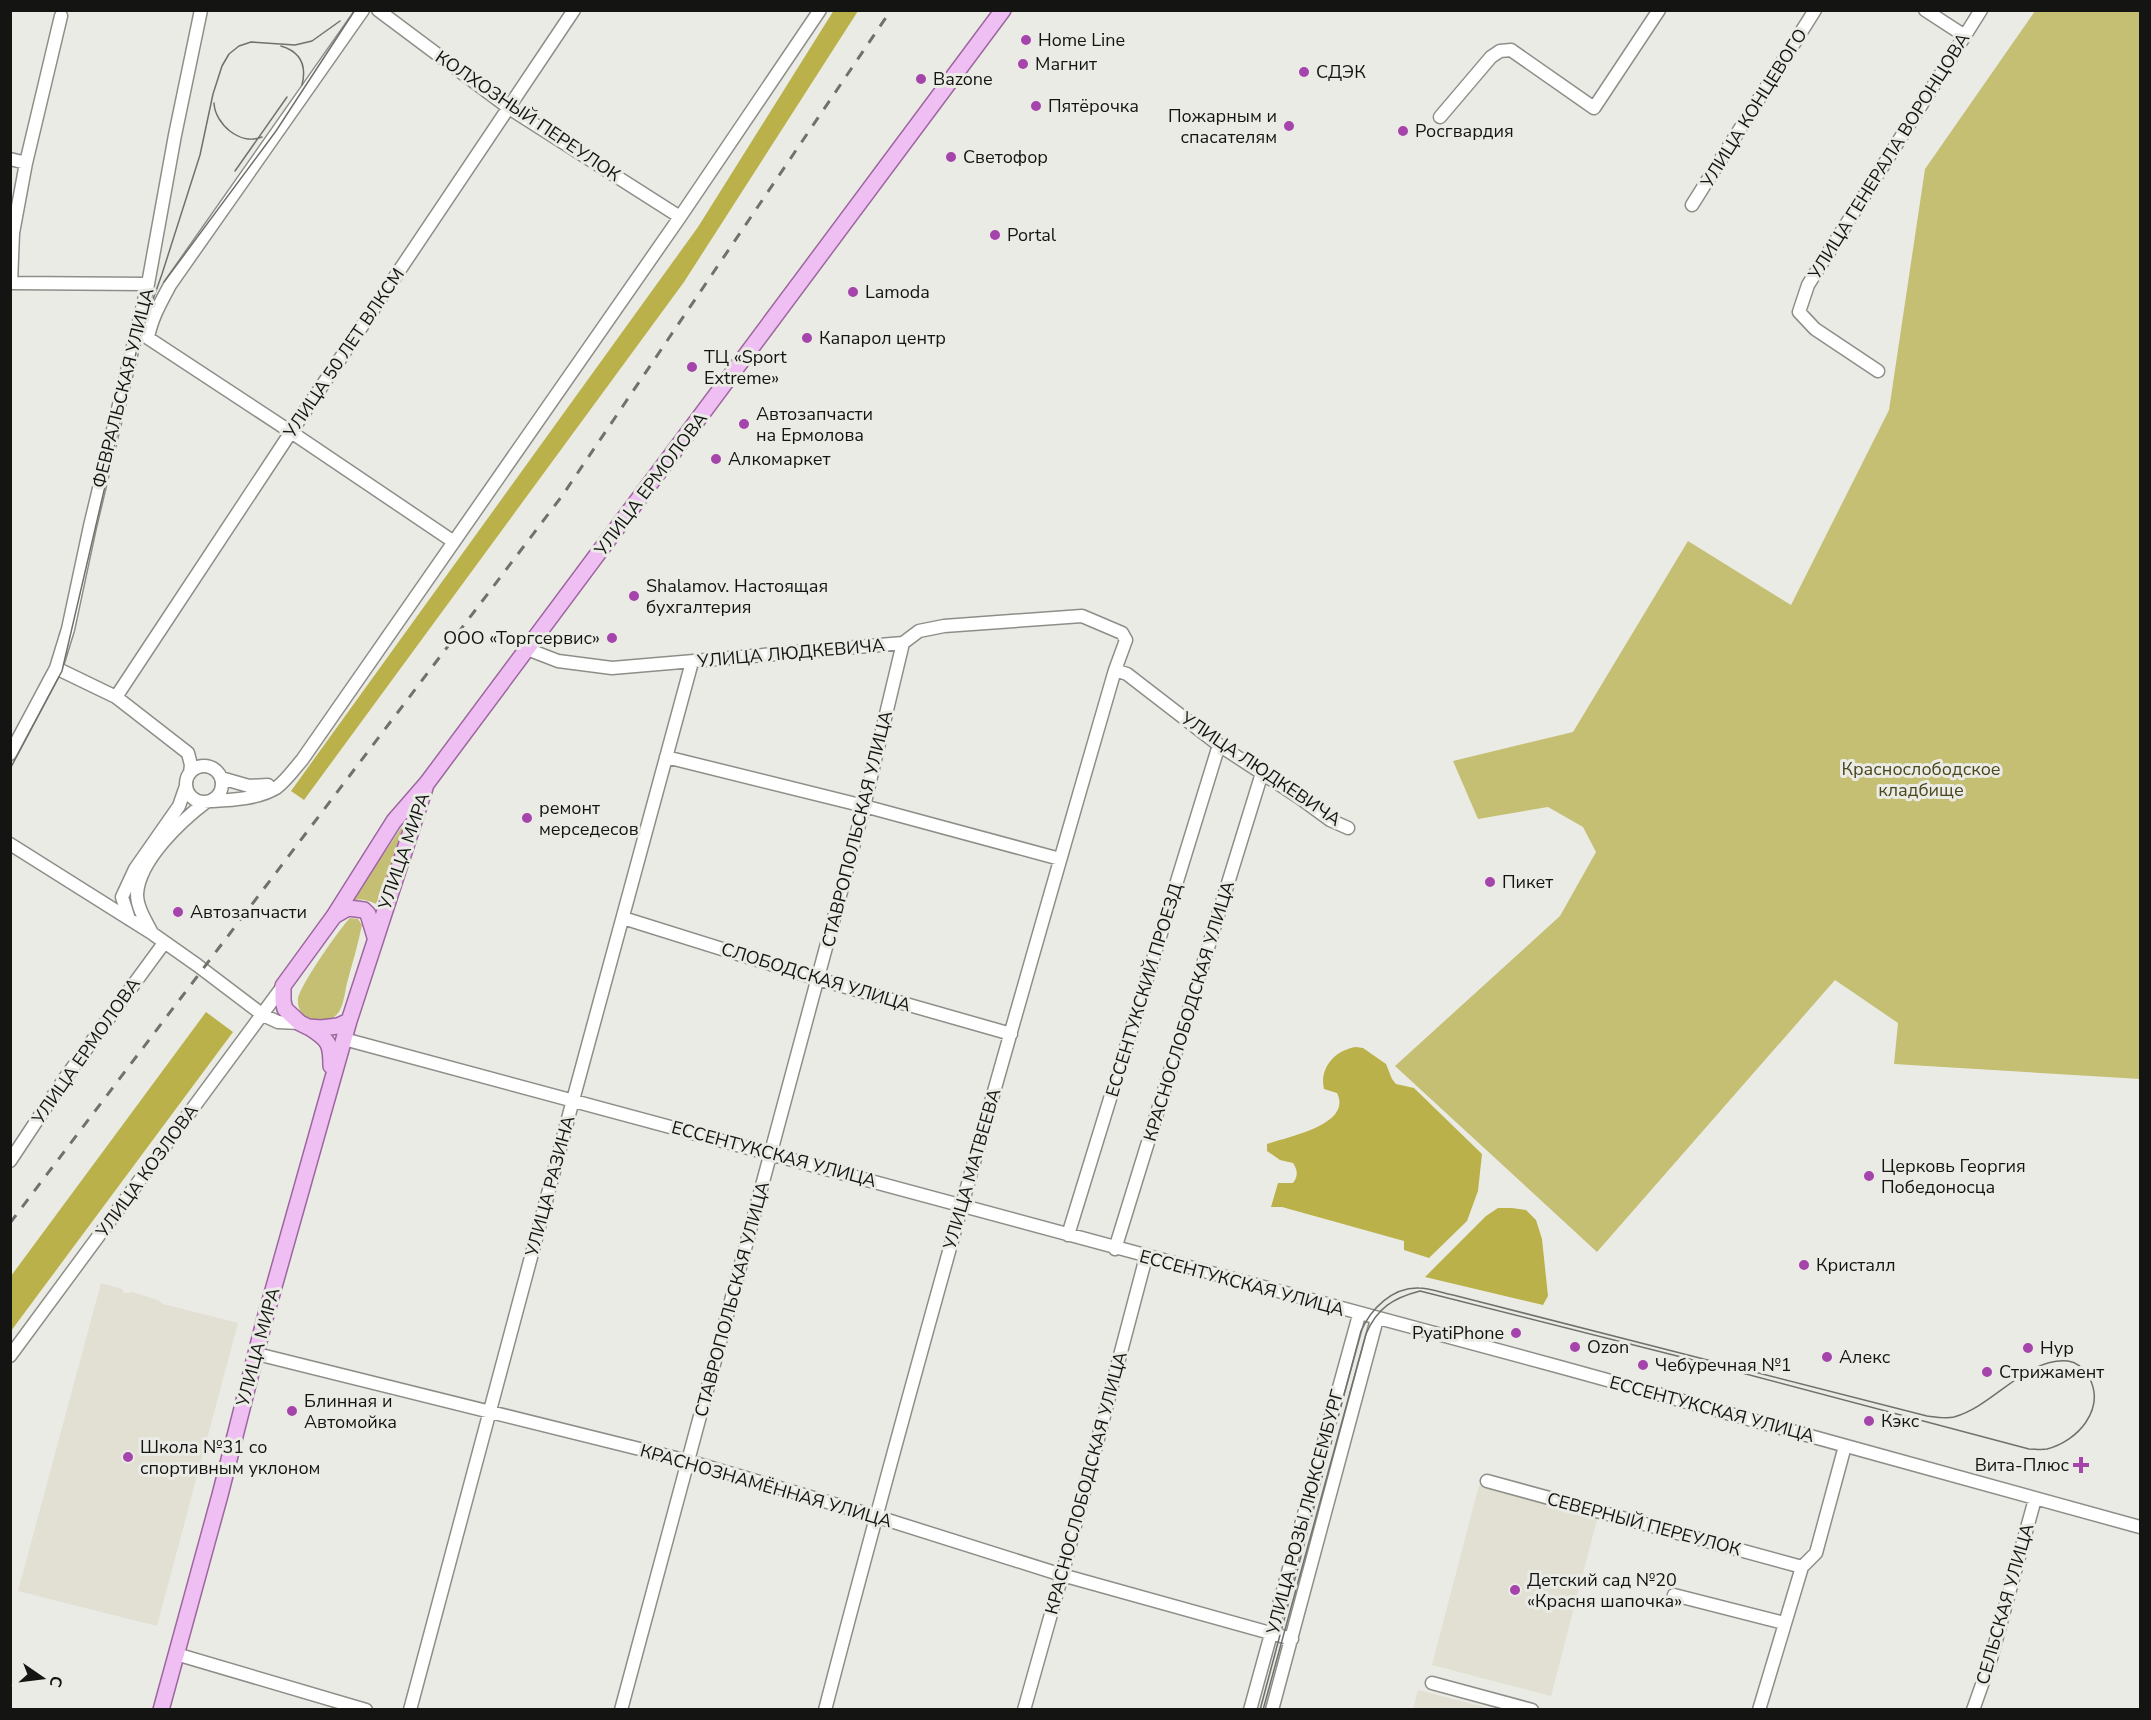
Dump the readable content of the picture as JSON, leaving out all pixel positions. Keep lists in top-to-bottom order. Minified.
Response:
{"streets":{"main road":["УЛИЦА ЕРМОЛОВА","УЛИЦА МИРА"],"street":["УЛИЦА КОНЦЕВОГО","КОЛХОЗНЫЙ ПЕРЕУЛОК","УЛИЦА ГЕНЕРАЛА ВОРОНЦОВА","УЛИЦА 50 ЛЕТ ВЛКСМ","ФЕВРАЛЬСКАЯ УЛИЦА","УЛИЦА ЛЮДКЕВИЧА","СТАВРОПОЛЬСКАЯ УЛИЦА","СЛОБОДСКАЯ УЛИЦА","ЕССЕНТУКСКИЙ ПРОЕЗД","КРАСНОСЛОБОДСКАЯ УЛИЦА","ЕССЕНТУКСКАЯ УЛИЦА","УЛИЦА МАТВЕЕВА","УЛИЦА КОЗЛОВА","УЛИЦА РАЗИНА","КРАСНОЗНАМЁННАЯ УЛИЦА","УЛИЦА РОЗЫ ЛЮКСЕМБУРГ","СЕВЕРНЫЙ ПЕРЕУЛОК","СЕЛЬСКАЯ УЛИЦА"]},"crossings":[["КОЛХОЗНЫЙ ПЕРЕУЛОК","УЛИЦА 50 ЛЕТ ВЛКСМ"],["УЛИЦА 50 ЛЕТ ВЛКСМ","ФЕВРАЛЬСКАЯ УЛИЦА"],["УЛИЦА ЕРМОЛОВА","УЛИЦА ЛЮДКЕВИЧА"],["УЛИЦА ЕРМОЛОВА","УЛИЦА МИРА"],["УЛИЦА ЛЮДКЕВИЧА","СТАВРОПОЛЬСКАЯ УЛИЦА"],["УЛИЦА ЛЮДКЕВИЧА","ЕССЕНТУКСКИЙ ПРОЕЗД"],["УЛИЦА ЛЮДКЕВИЧА","КРАСНОСЛОБОДСКАЯ УЛИЦА"],["УЛИЦА ЛЮДКЕВИЧА","УЛИЦА МАТВЕЕВА"],["УЛИЦА ЛЮДКЕВИЧА","УЛИЦА РАЗИНА"],["СТАВРОПОЛЬСКАЯ УЛИЦА","СЛОБОДСКАЯ УЛИЦА"],["СТАВРОПОЛЬСКАЯ УЛИЦА","ЕССЕНТУКСКАЯ УЛИЦА"],["СТАВРОПОЛЬСКАЯ УЛИЦА","КРАСНОЗНАМЁННАЯ УЛИЦА"],["УЛИЦА МИРА","ЕССЕНТУКСКАЯ УЛИЦА"],["УЛИЦА МИРА","УЛИЦА КОЗЛОВА"],["УЛИЦА МИРА","КРАСНОЗНАМЁННАЯ УЛИЦА"],["СЛОБОДСКАЯ УЛИЦА","УЛИЦА МАТВЕЕВА"],["СЛОБОДСКАЯ УЛИЦА","УЛИЦА РАЗИНА"],["ЕССЕНТУКСКИЙ ПРОЕЗД","ЕССЕНТУКСКАЯ УЛИЦА"],["КРАСНОСЛОБОДСКАЯ УЛИЦА","ЕССЕНТУКСКАЯ УЛИЦА"],["КРАСНОСЛОБОДСКАЯ УЛИЦА","КРАСНОЗНАМЁННАЯ УЛИЦА"],["ЕССЕНТУКСКАЯ УЛИЦА","УЛИЦА МАТВЕЕВА"],["ЕССЕНТУКСКАЯ УЛИЦА","УЛИЦА РАЗИНА"],["ЕССЕНТУКСКАЯ УЛИЦА","УЛИЦА РОЗЫ ЛЮКСЕМБУРГ"],["ЕССЕНТУКСКАЯ УЛИЦА","СЕЛЬСКАЯ УЛИЦА"],["УЛИЦА МАТВЕЕВА","КРАСНОЗНАМЁННАЯ УЛИЦА"],["УЛИЦА РАЗИНА","КРАСНОЗНАМЁННАЯ УЛИЦА"],["КРАСНОЗНАМЁННАЯ УЛИЦА","УЛИЦА РОЗЫ ЛЮКСЕМБУРГ"]],"parks":["Краснослободское кладбище"],"places":{"other":["Home Line","Магнит","СДЭК","Bazone","Пятёрочка","Пожарным и спасателям","Росгвардия","Светофор","Portal","Lamoda","Капарол центр","ТЦ «Sport Extreme»","Автозапчасти на Ермолова","Алкомаркет","Shalamov. Настоящая бухгалтерия","ООО «Торгсервис»","ремонт мерседесов","Пикет","Автозапчасти","Церковь Георгия Победоносца","Кристалл","PyatiPhone","Ozon","Нур","Алекс","Чебуречная №1","Стрижамент","Блинная и Автомойка","Кэкс","Школа №31 со спортивным уклоном","Детский сад №20 «Красня шапочка»"],"health":["Вита-Плюс"]},"north":"right"}
